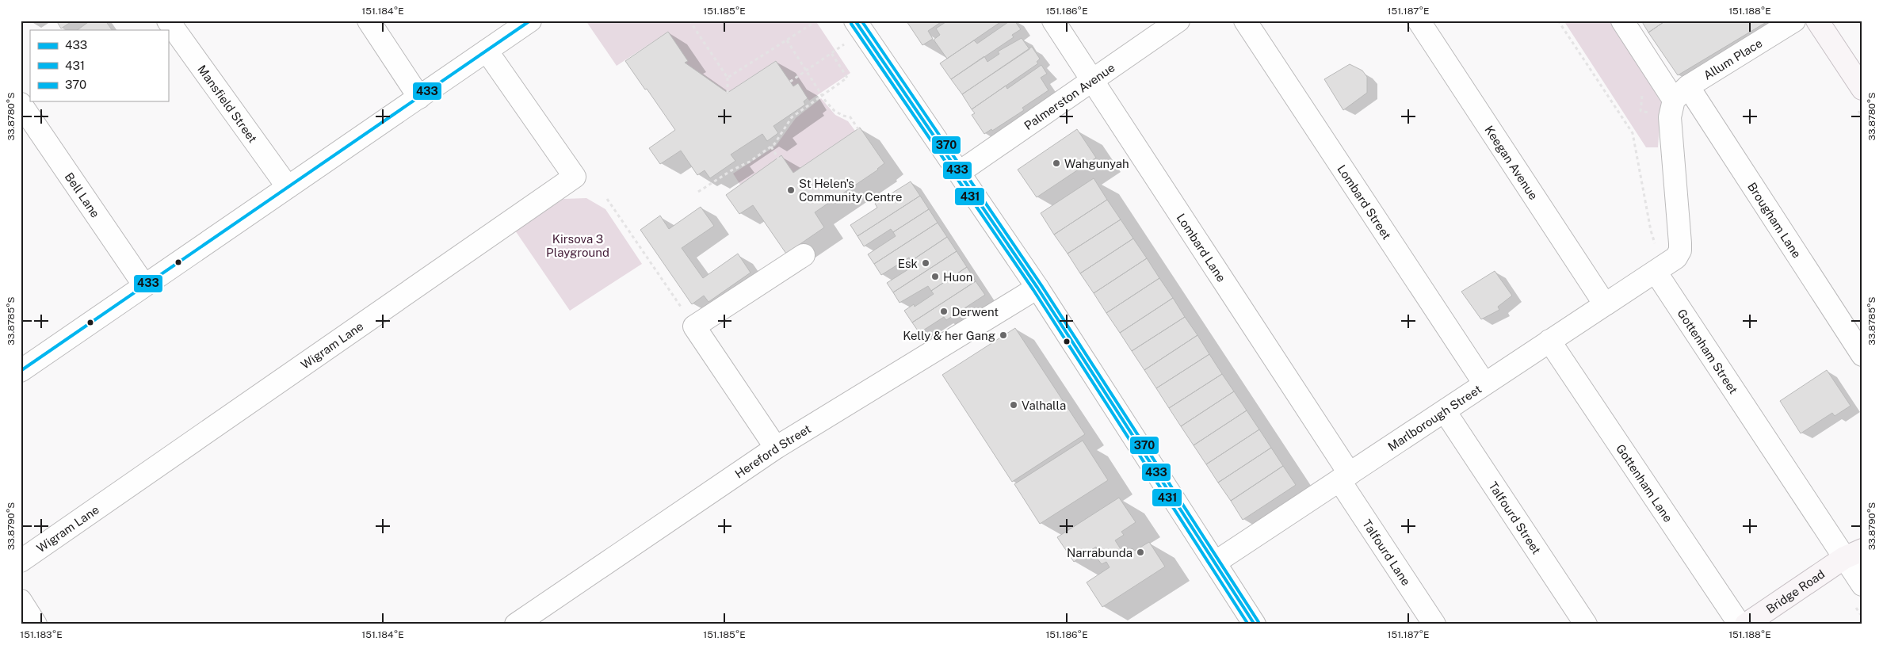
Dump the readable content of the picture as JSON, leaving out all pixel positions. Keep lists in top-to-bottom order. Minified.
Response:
{"streets":{"main road":["Bridge Road"],"street":["Allum Place","Palmerston Avenue","Mansfield Street","Keegan Avenue","Bell Lane","Lombard Street","Brougham Lane","Lombard Lane","Wigram Lane","Gottenham Street","Marlborough Street","Hereford Street","Gottenham Lane","Talfourd Street","Talfourd Lane"]},"crossings":[["Allum Place","Brougham Lane"],["Palmerston Avenue","Lombard Lane"],["Keegan Avenue","Marlborough Street"],["Lombard Street","Marlborough Street"],["Lombard Lane","Marlborough Street"],["Lombard Lane","Talfourd Lane"],["Gottenham Street","Marlborough Street"],["Gottenham Street","Bridge Road"],["Marlborough Street","Gottenham Lane"],["Marlborough Street","Talfourd Street"],["Marlborough Street","Talfourd Lane"]],"parks":["Kirsova 3 Playground"],"places":["Wahgunyah","St Helen's Community Centre","Esk","Huon","Derwent","Kelly & her Gang","Valhalla","Narrabunda"],"lines":["transit line 433","transit line 370","transit line 431"],"legend":["433","431","370"],"coordinates":["151.184°E","151.185°E","151.186°E","151.187°E","151.188°E","33.8780°S","33.8785°S","33.8790°S","151.183°E"]}
